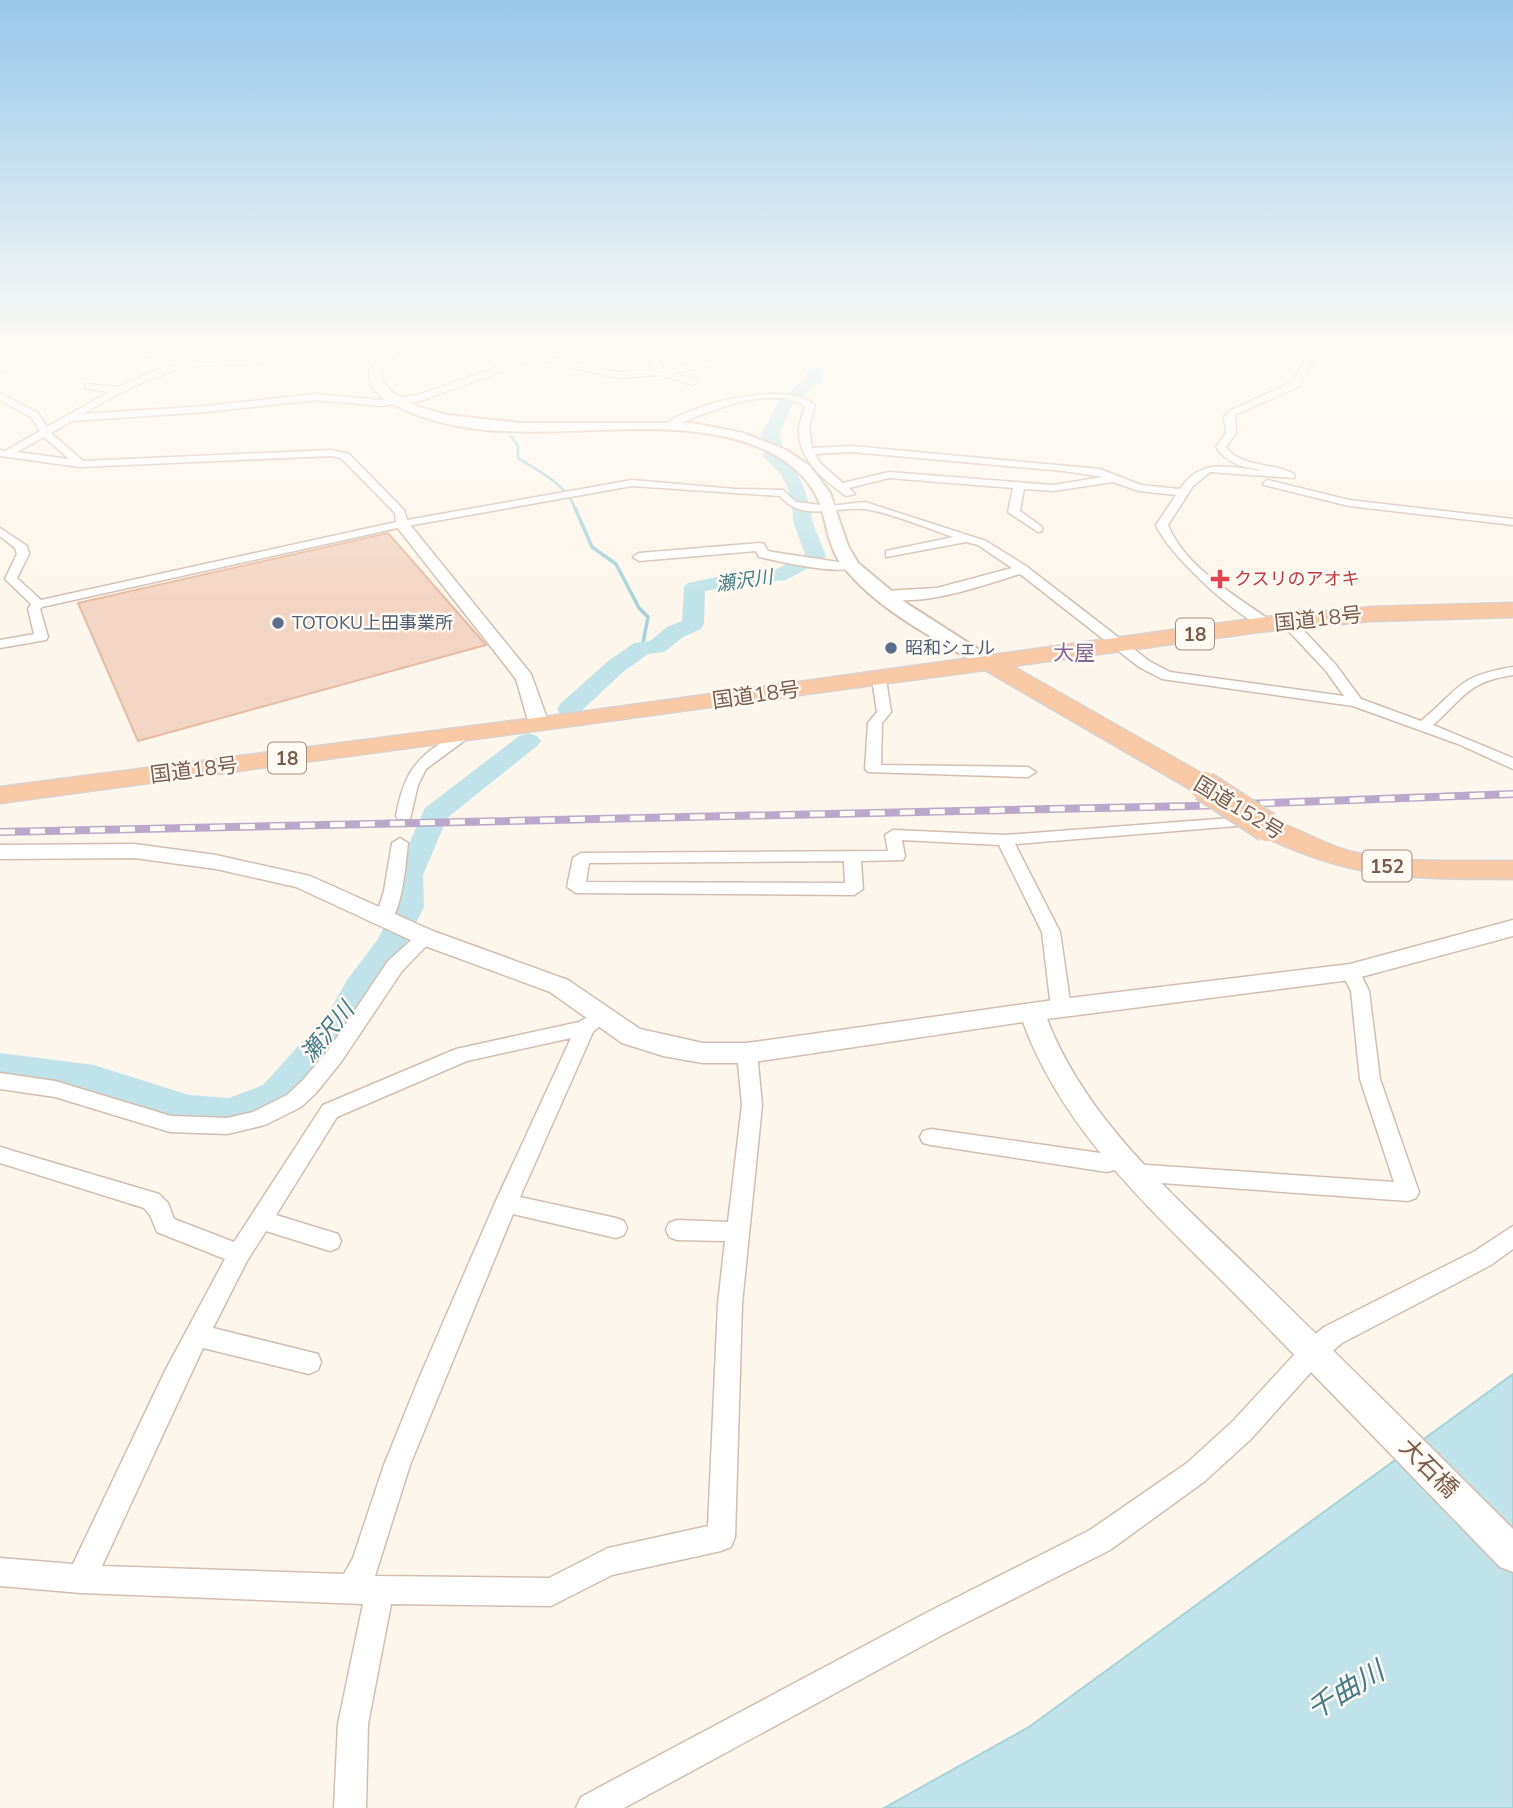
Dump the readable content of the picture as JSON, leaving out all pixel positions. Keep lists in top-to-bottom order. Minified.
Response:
{"streets":{"highway":["国道18号","18","国道152号","152"],"street":["大石橋"]},"crossings":[["国道18号","国道152号"]],"districts":["大屋"],"water":["瀬沢川","千曲川"],"places":{"health":["クスリのアオキ"],"other":["TOTOKU上田事業所","昭和シェル"]}}
